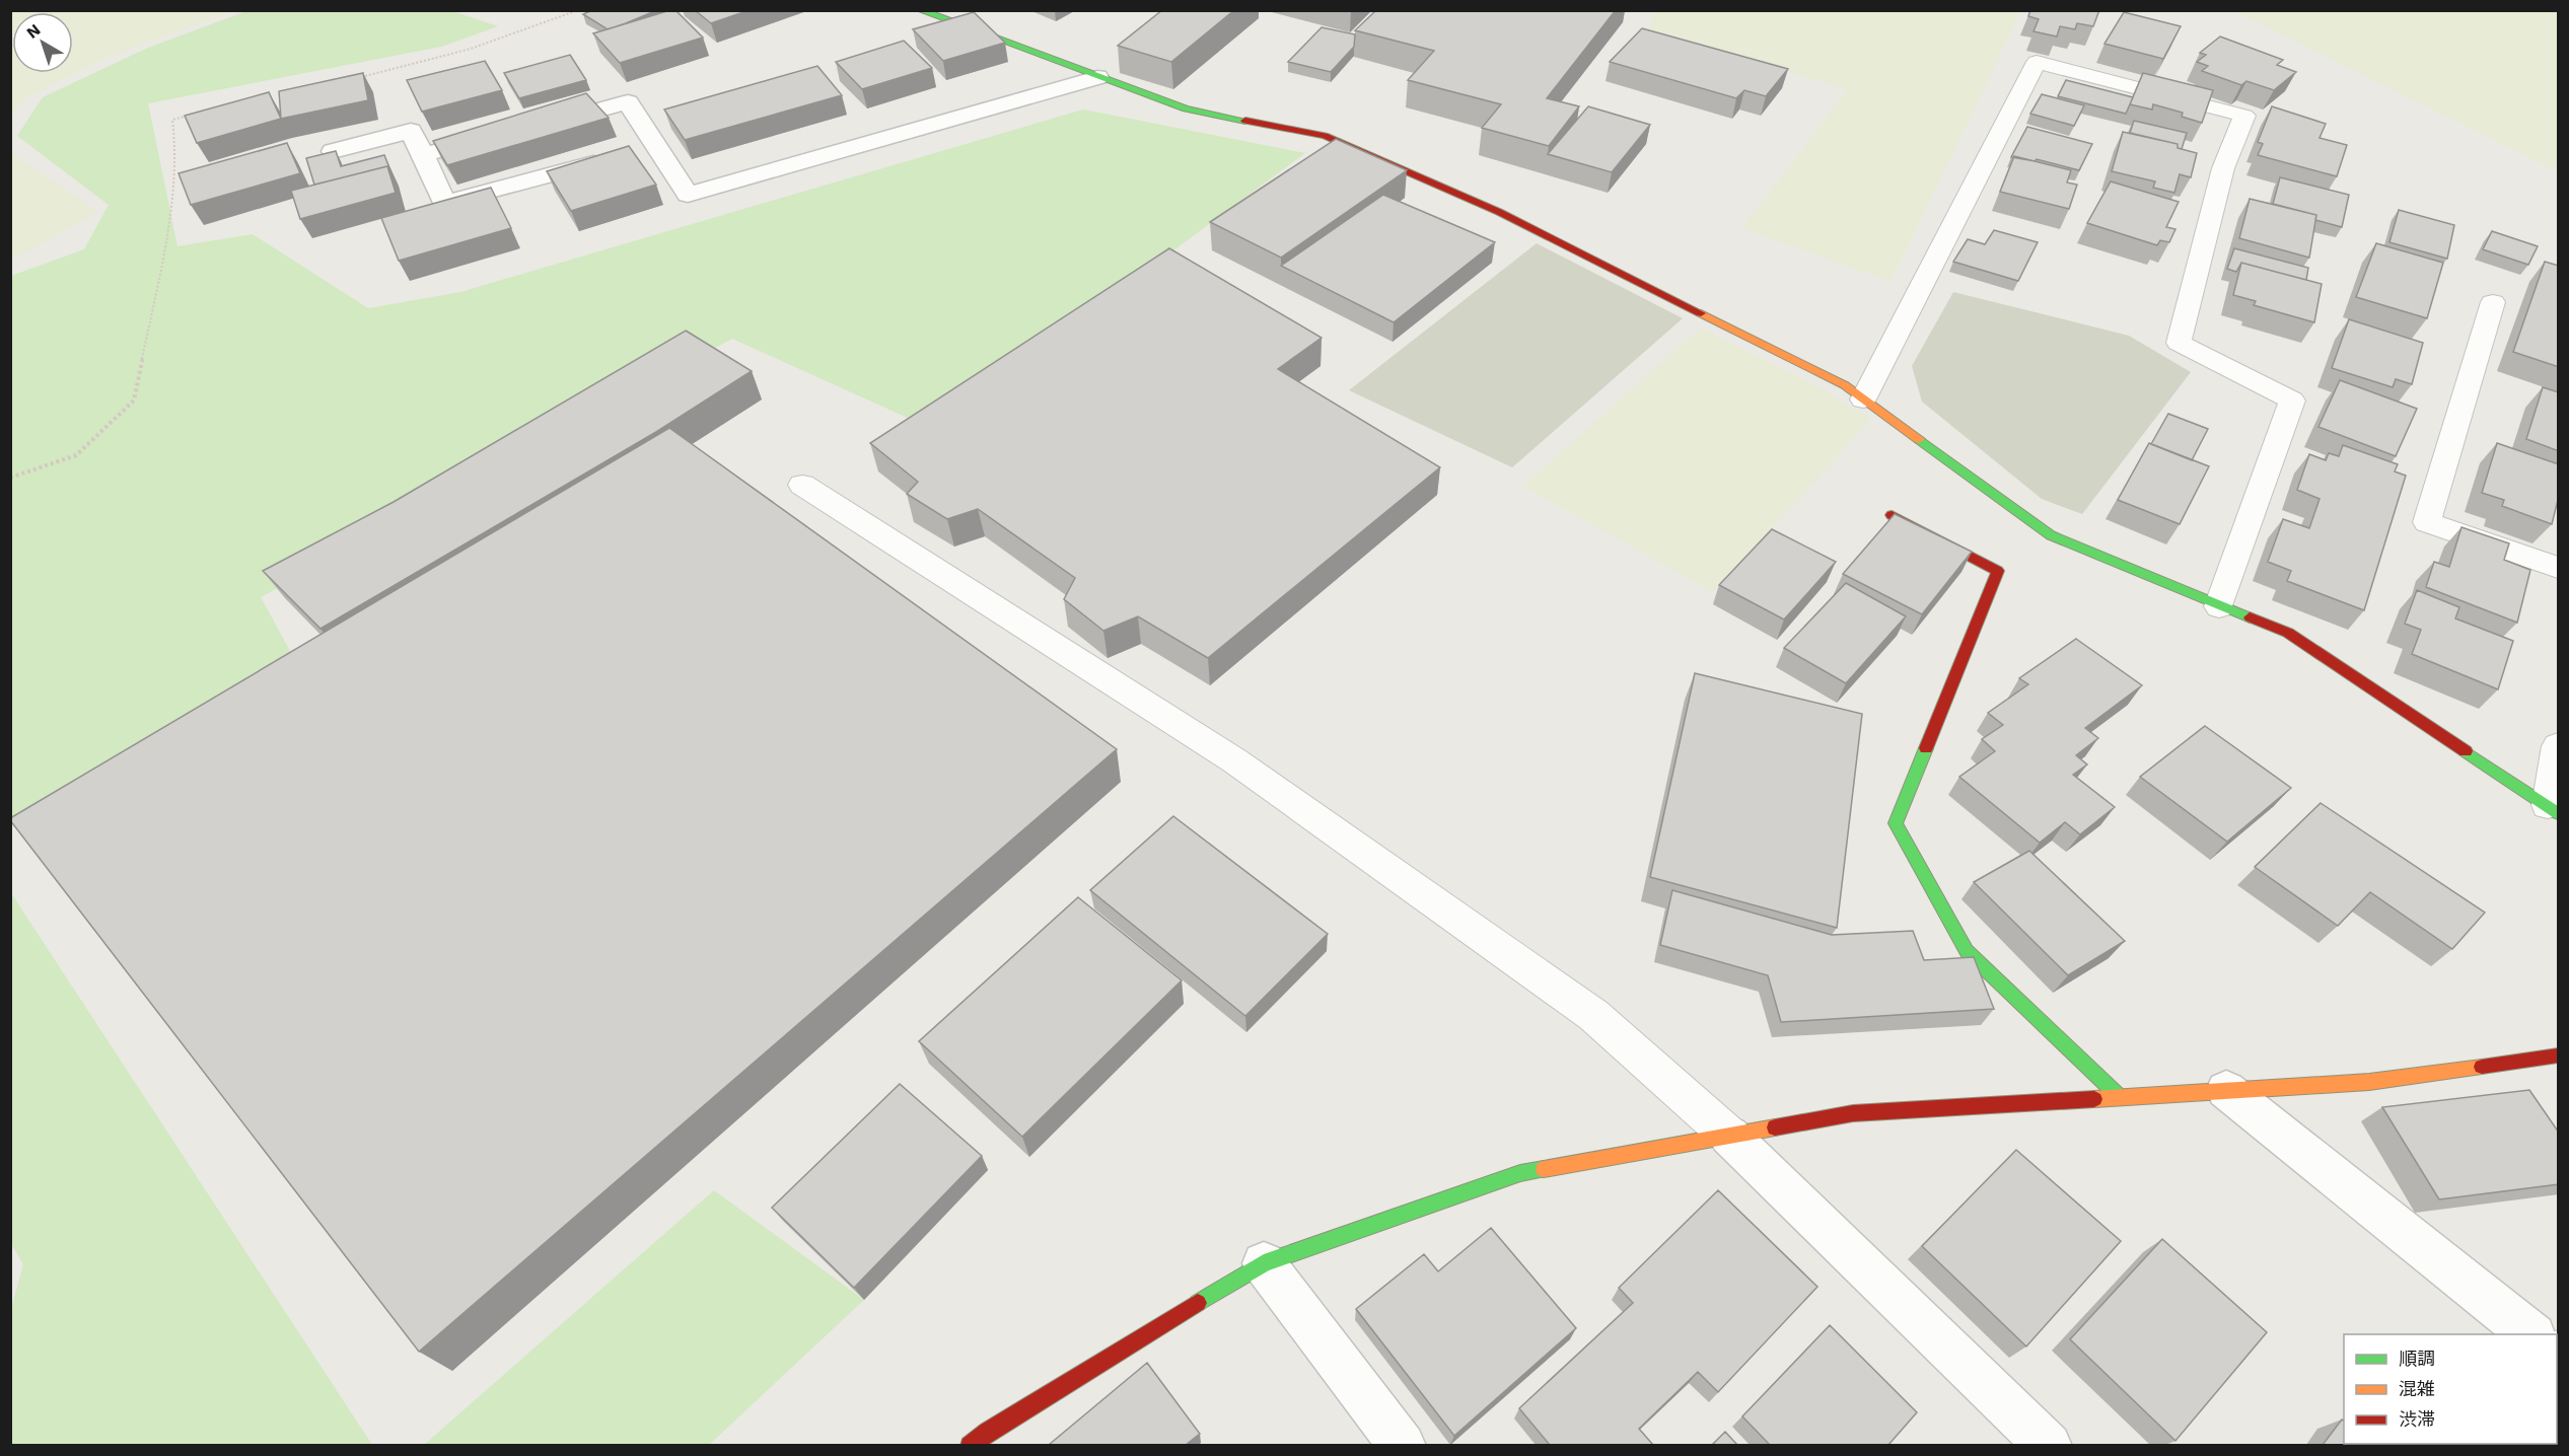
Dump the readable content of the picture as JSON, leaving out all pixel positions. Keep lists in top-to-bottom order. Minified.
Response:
{"legend":["順調","混雑","渋滞"],"north":"top left"}
